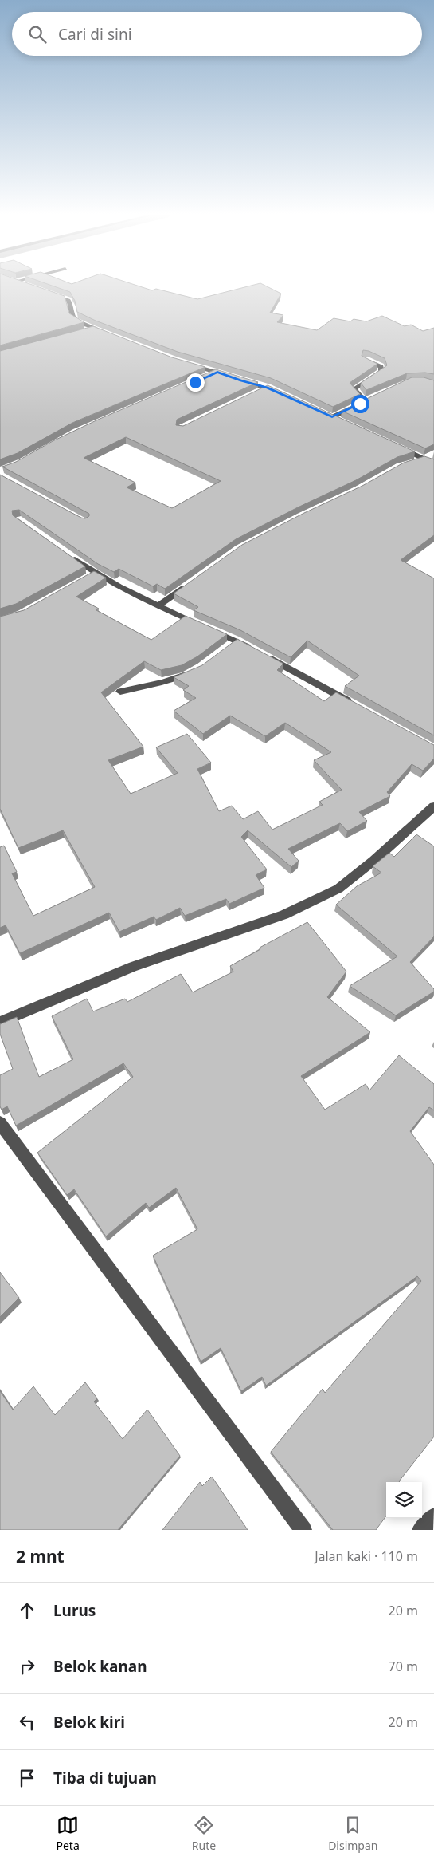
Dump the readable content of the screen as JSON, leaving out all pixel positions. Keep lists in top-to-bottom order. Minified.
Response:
{"page":{"search":"Cari di sini","heading":["2 mnt","Jalan kaki · 110 m"],"list":[["Lurus","20 m"],["Belok kanan","70 m"],["Belok kiri","20 m"],"Tiba di tujuan"],"nav":["Peta","Rute","Disimpan"]}}
